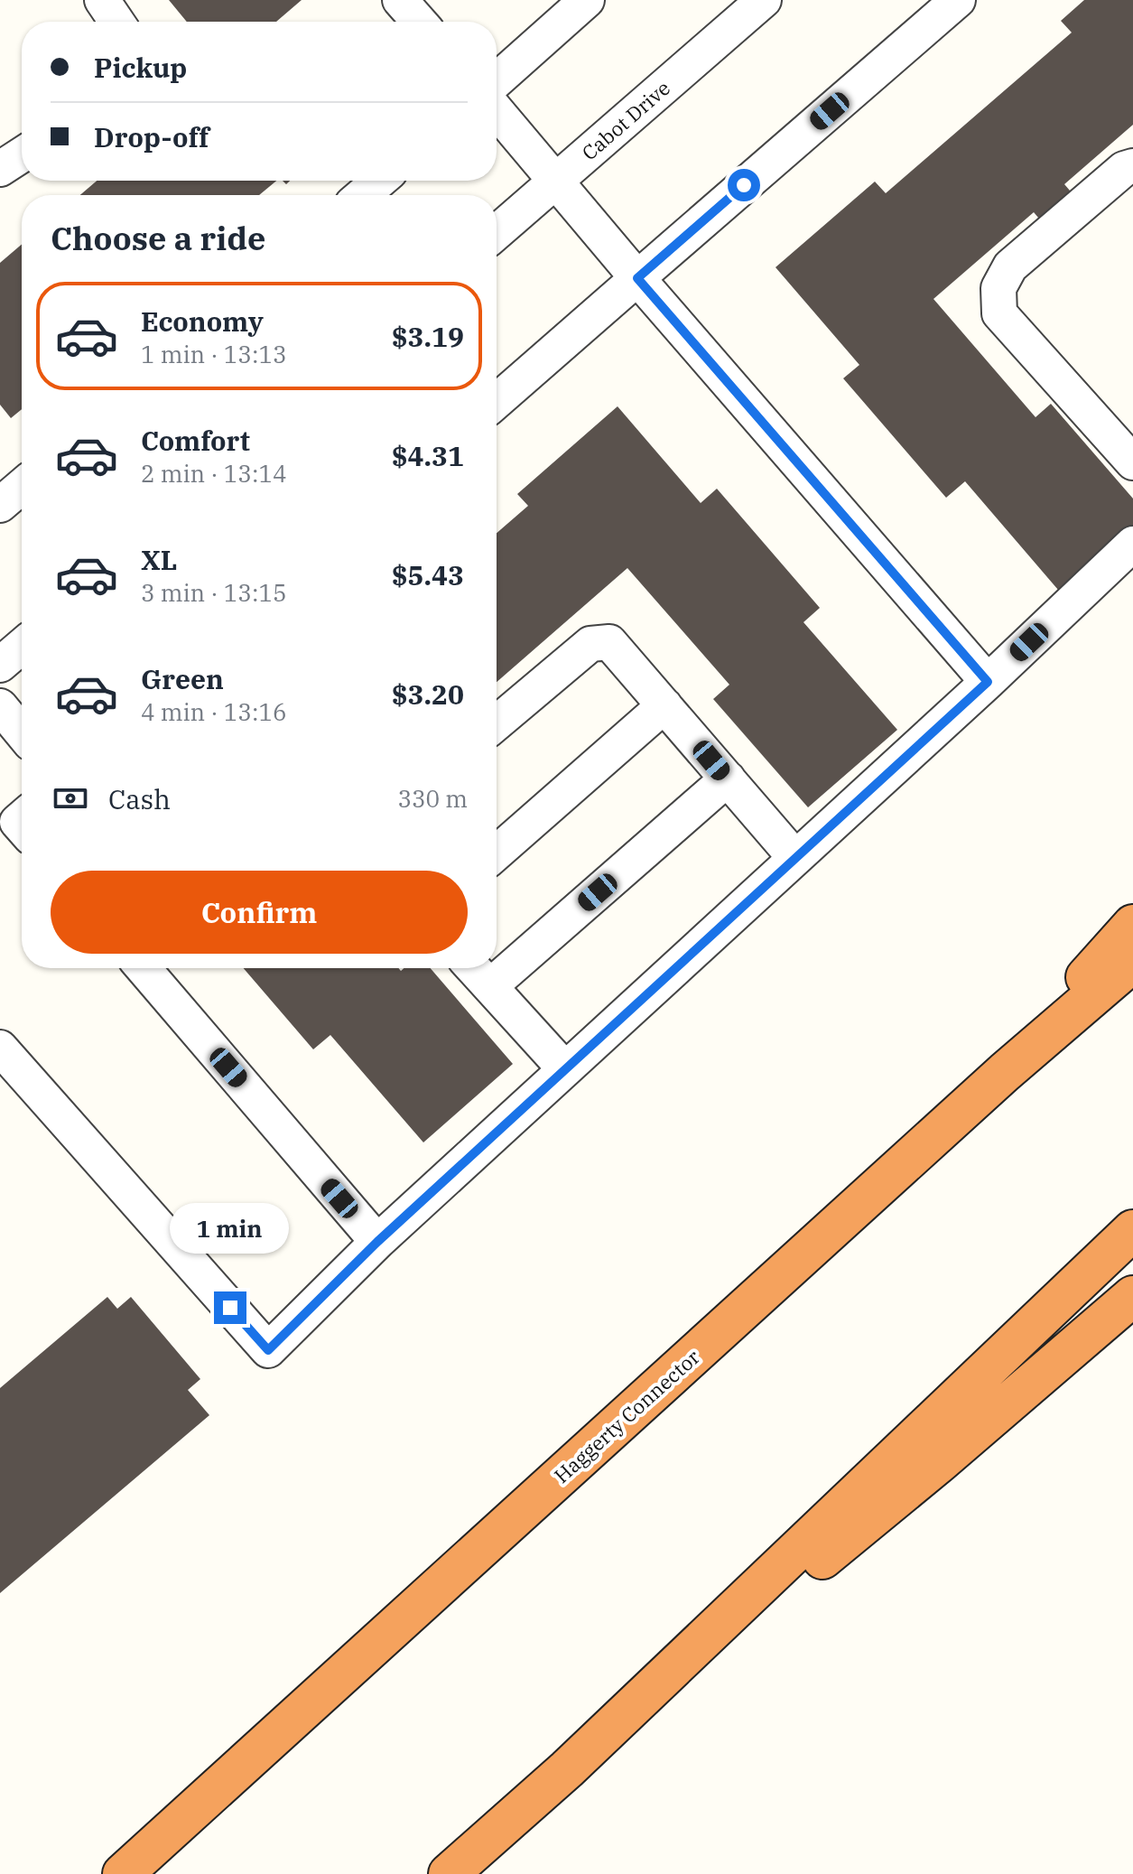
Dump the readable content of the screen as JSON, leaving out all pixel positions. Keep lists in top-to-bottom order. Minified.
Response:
{"streets":{"highway":["Haggerty Connector"],"street":["Cabot Drive"]},"page":{"banner":["Pickup","Drop-off"],"heading":"Choose a ride","list":[{"name":"Economy","note":"1 min · 13:13","value":"$3.19"},{"name":"Comfort","note":"2 min · 13:14","value":"$4.31"},{"name":"XL","note":"3 min · 13:15","value":"$5.43"},{"name":"Green","note":"4 min · 13:16","value":"$3.20"}],"pay":["Cash","330 m"],"buttons":"Confirm","bubble":"1 min"}}
